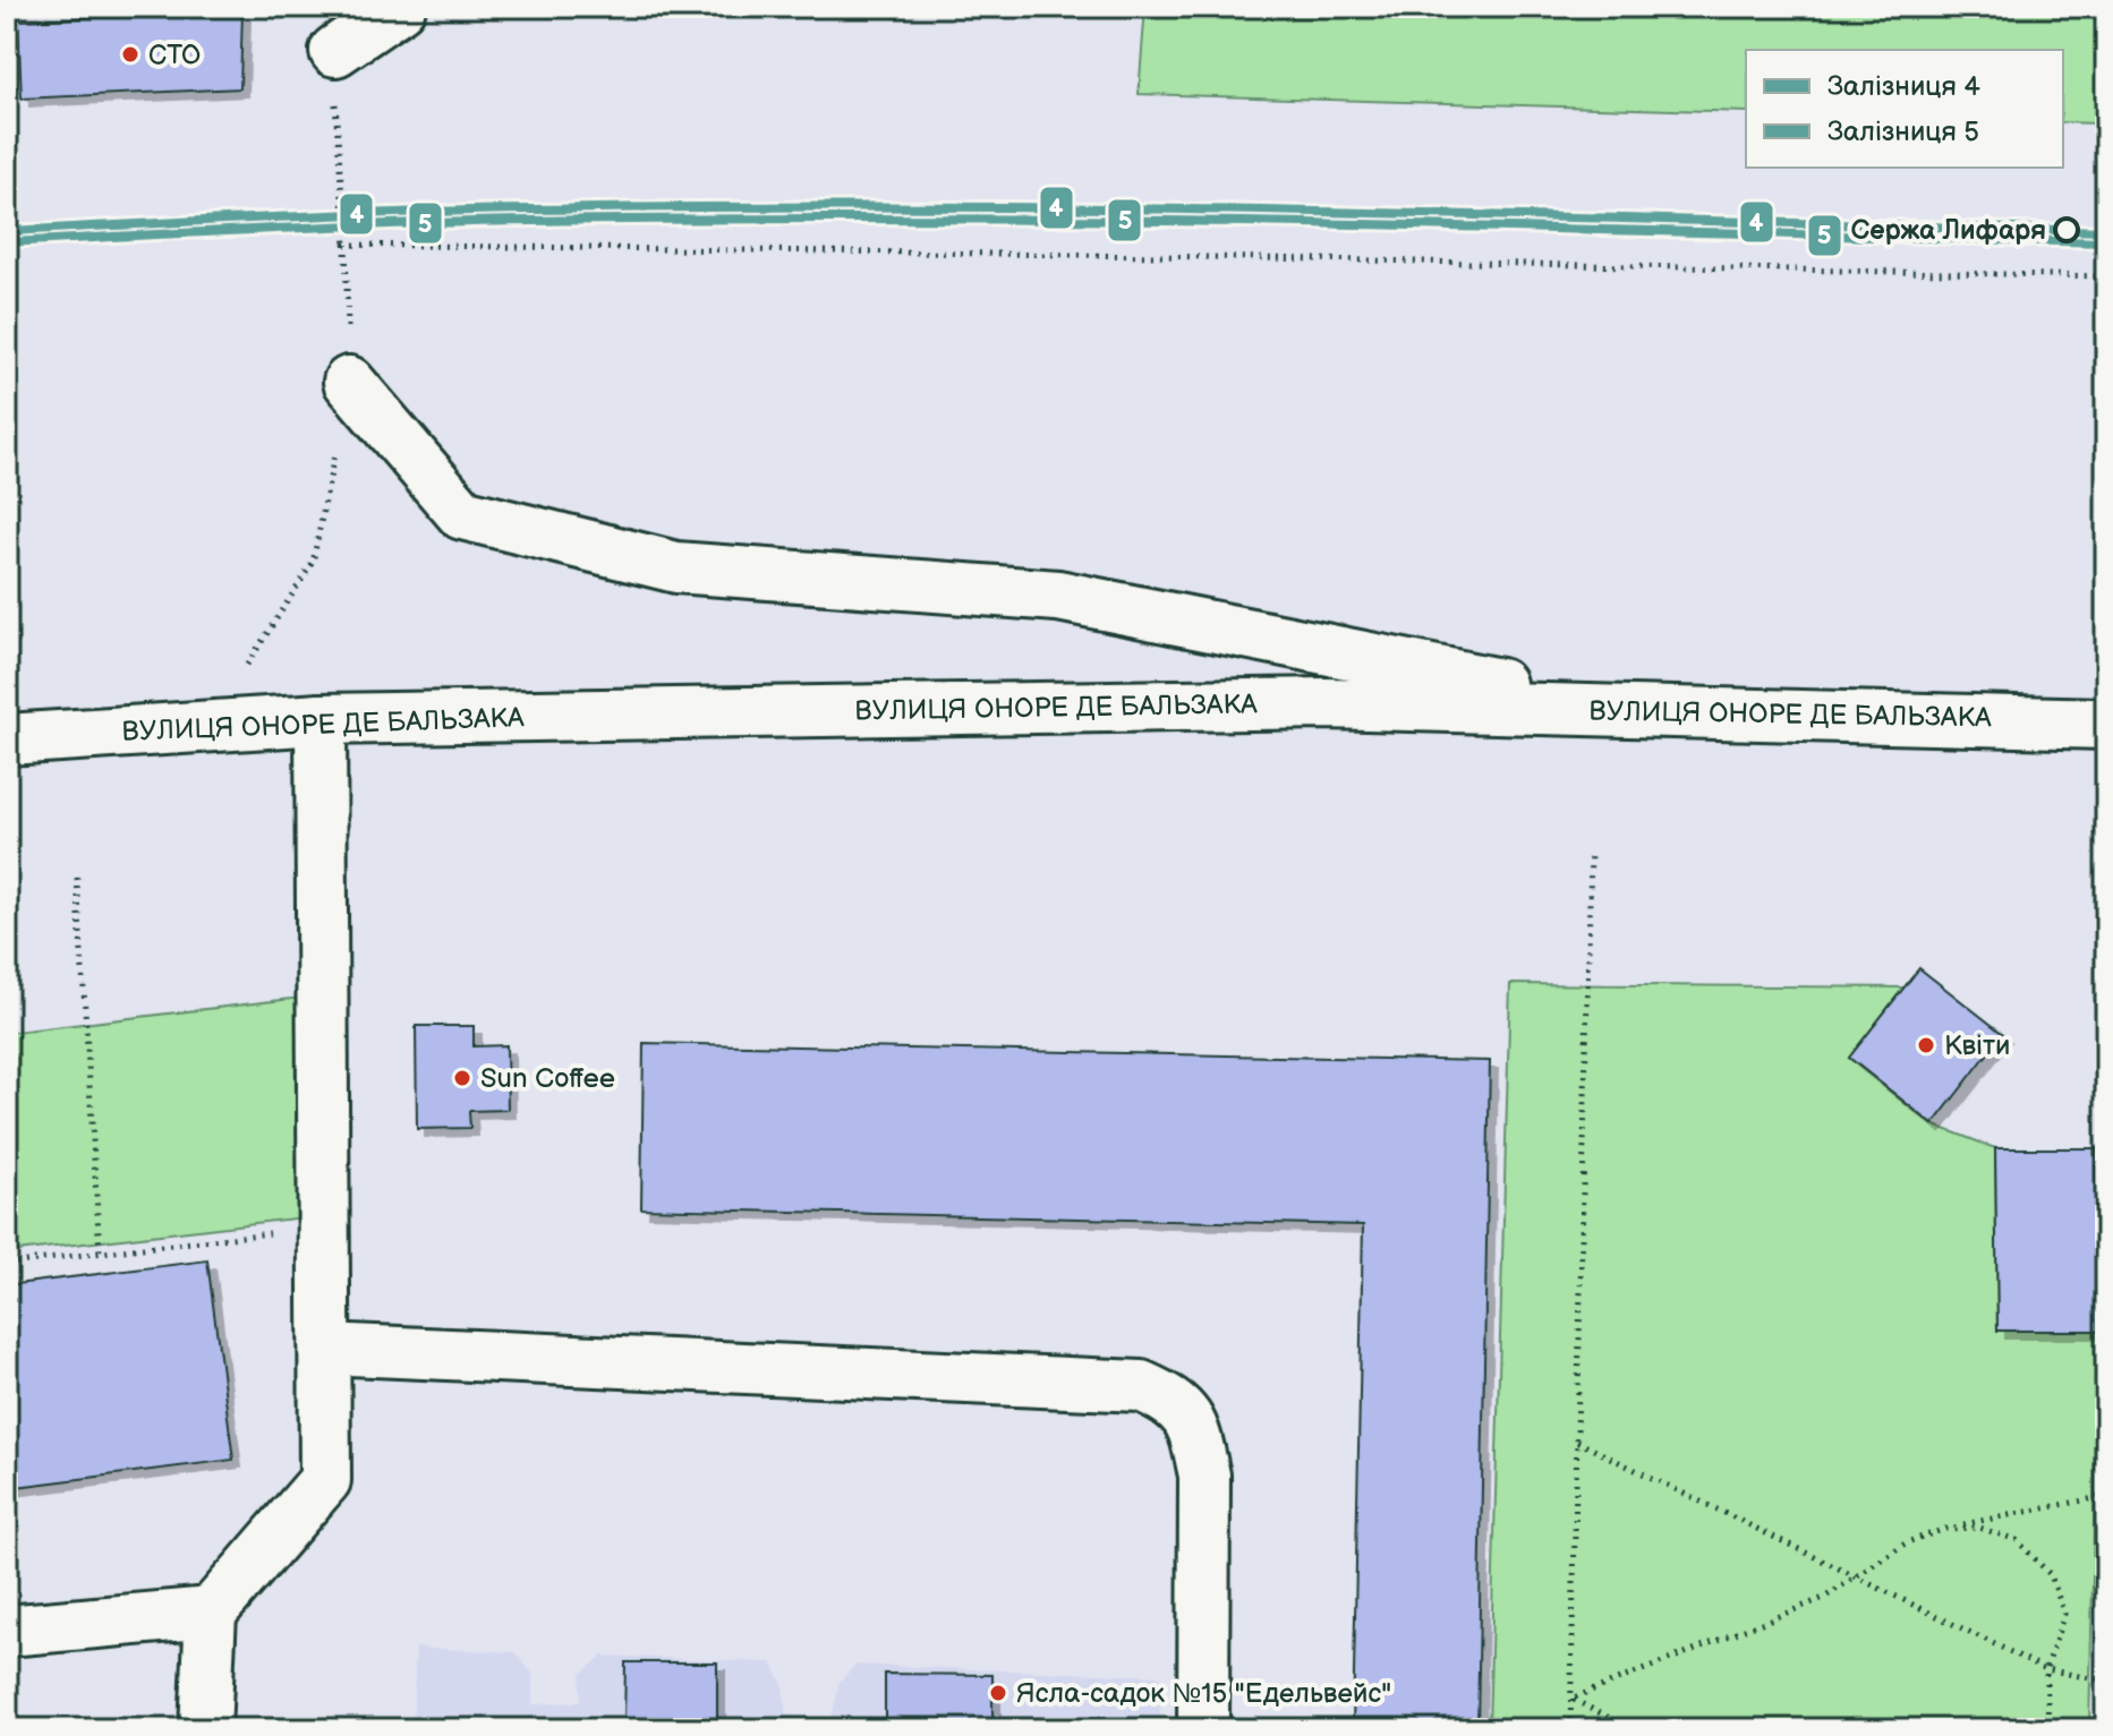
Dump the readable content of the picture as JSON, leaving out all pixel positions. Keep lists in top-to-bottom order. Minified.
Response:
{"streets":{"street":["ВУЛИЦЯ ОНОРЕ ДЕ БАЛЬЗАКА"]},"places":["СТО","Сержа Лифаря","Kвіти","Sun Coffee","Ясла-садок №15 \"Едельвейс\""],"lines":["rail line 4","rail line 5"],"legend":["Залізниця 4","Залізниця 5"]}
